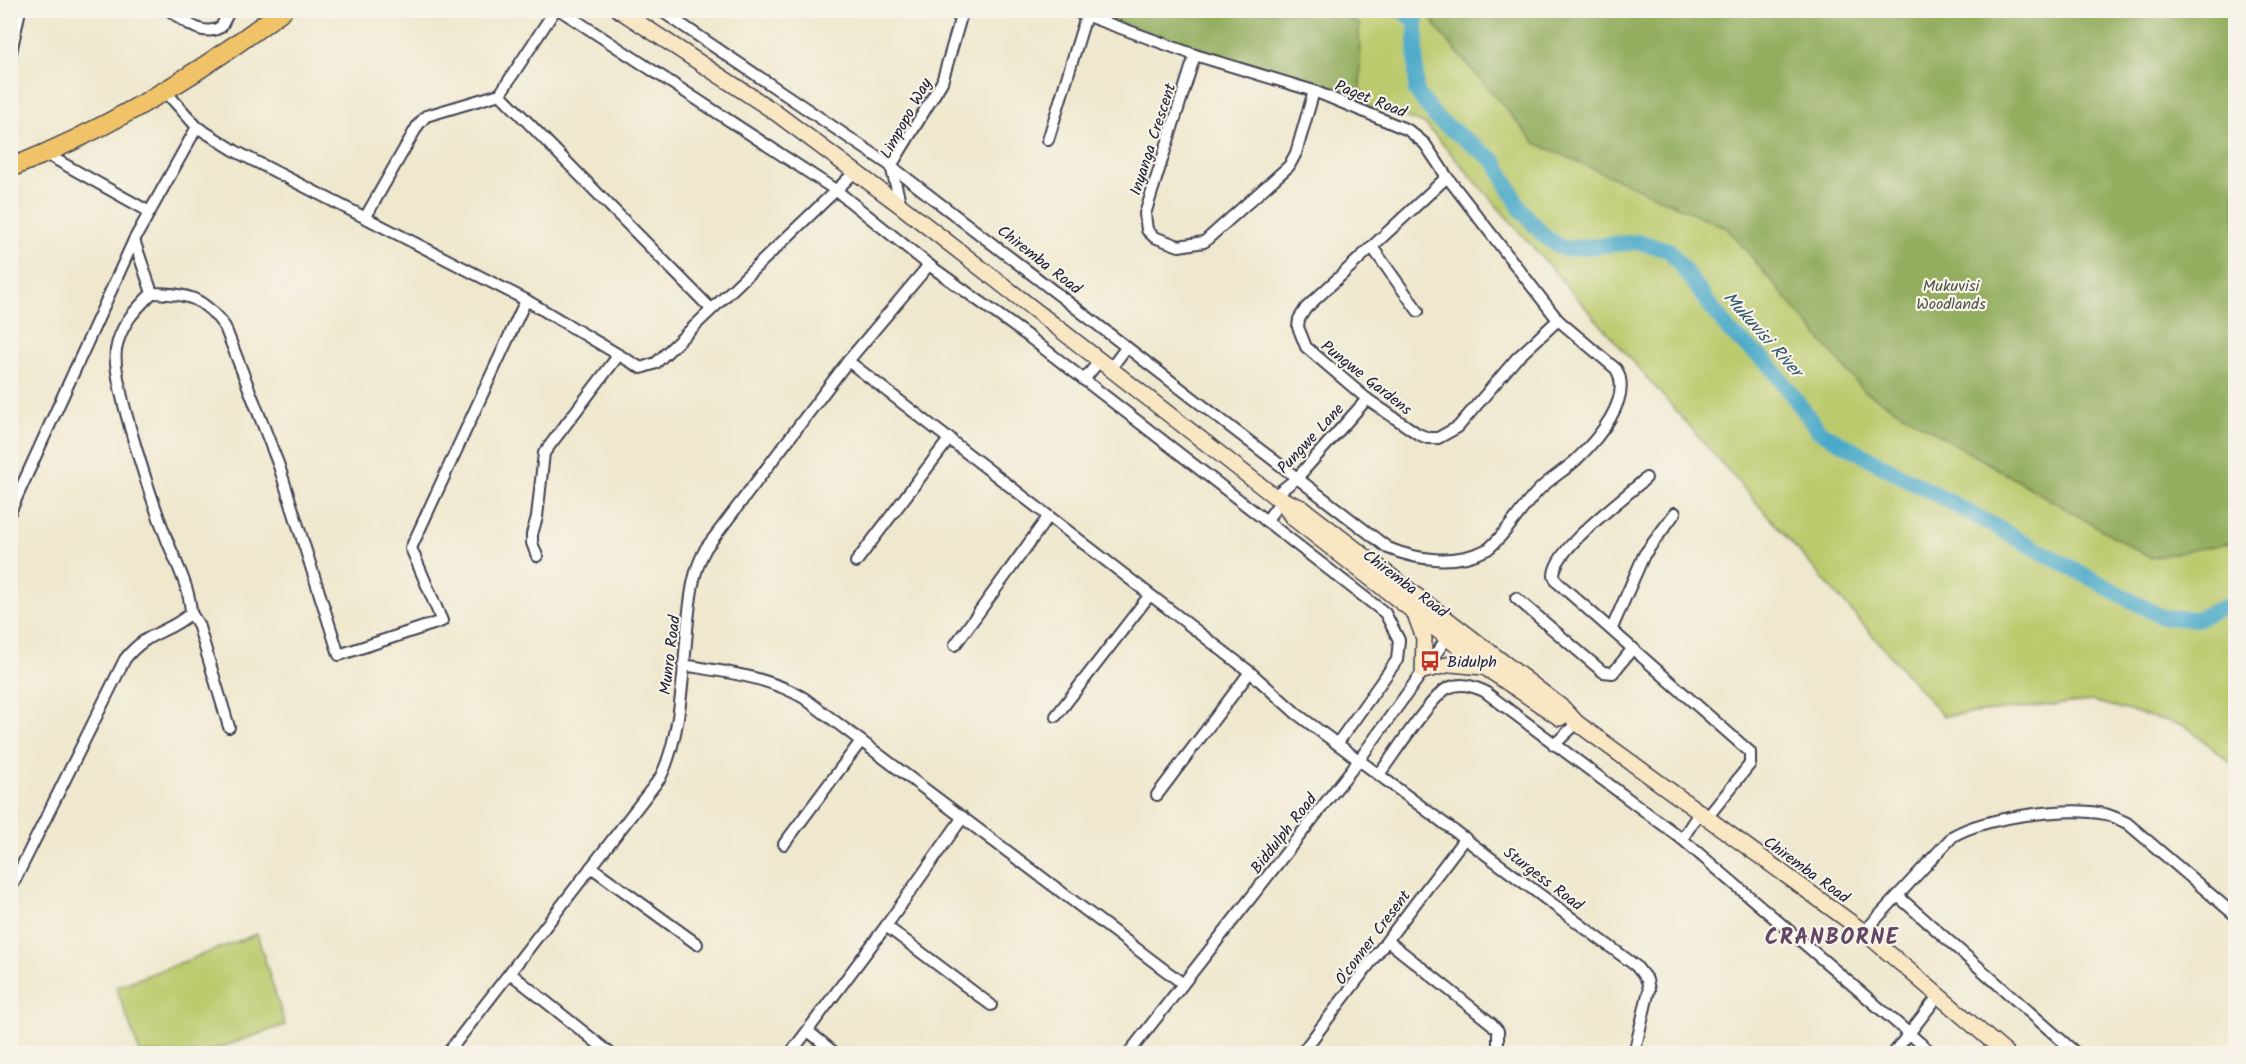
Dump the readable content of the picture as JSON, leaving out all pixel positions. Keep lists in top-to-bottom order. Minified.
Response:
{"streets":{"main road":["Chiremba Road"],"street":["Paget Road","Limpopo Way","Inyanga Crescent","Pungwe Gardens","Pungwe Lane","Munro Road","Biddulph Road","Sturgess Road","O'conner Cresent"]},"crossings":[["Paget Road","Inyanga Crescent"],["Paget Road","Chiremba Road"],["Paget Road","Pungwe Gardens"],["Limpopo Way","Chiremba Road"],["Chiremba Road","Pungwe Lane"],["Chiremba Road","Biddulph Road"],["Pungwe Gardens","Pungwe Lane"],["Munro Road","Sturgess Road"],["Biddulph Road","Sturgess Road"],["Sturgess Road","O'conner Cresent"]],"districts":["CRANBORNE"],"water":["Mukuvisi River"],"parks":["Mukuvisi Woodlands"],"places":{"bus stop":["Bidulph"]}}
